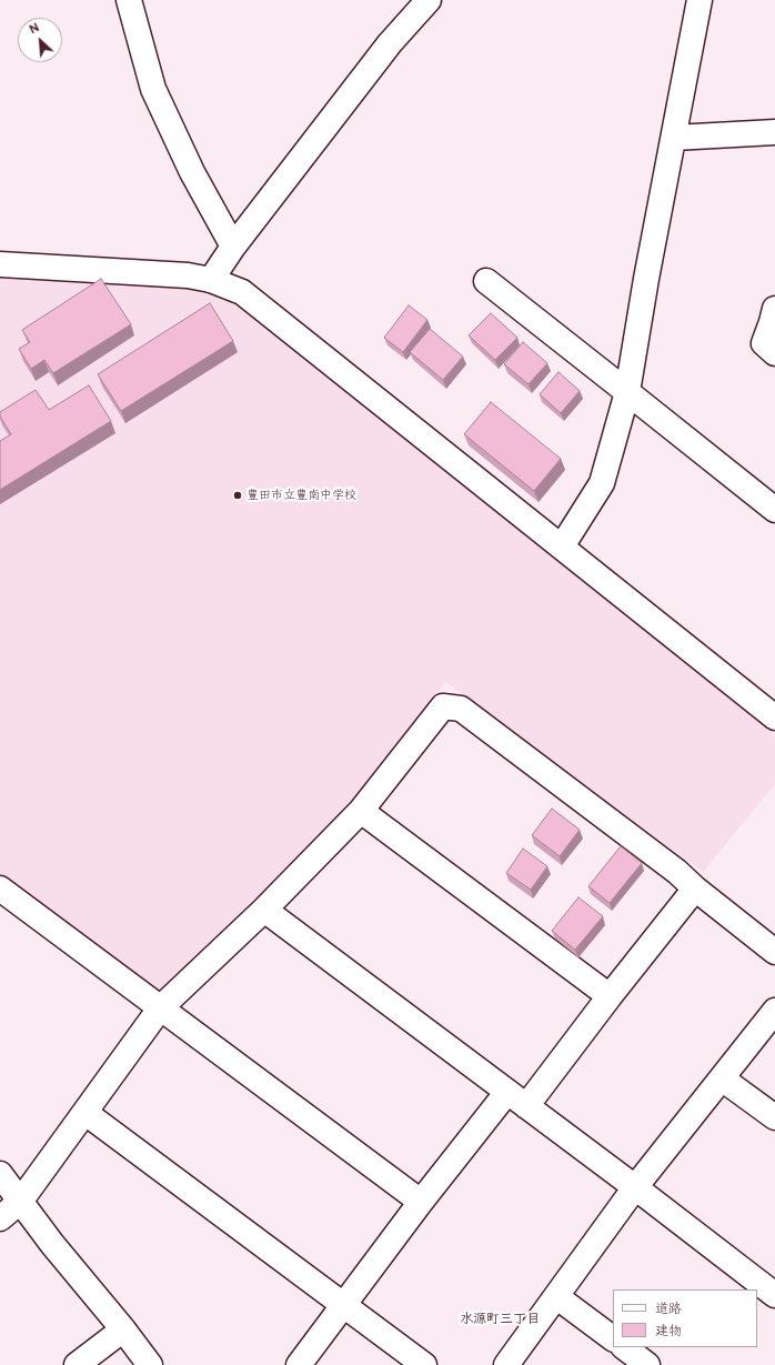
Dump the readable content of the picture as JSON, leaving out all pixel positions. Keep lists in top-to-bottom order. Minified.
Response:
{"districts":["水源町三丁目"],"places":["豊田市立豊南中学校"],"legend":["道路","建物"],"north":"top left"}
